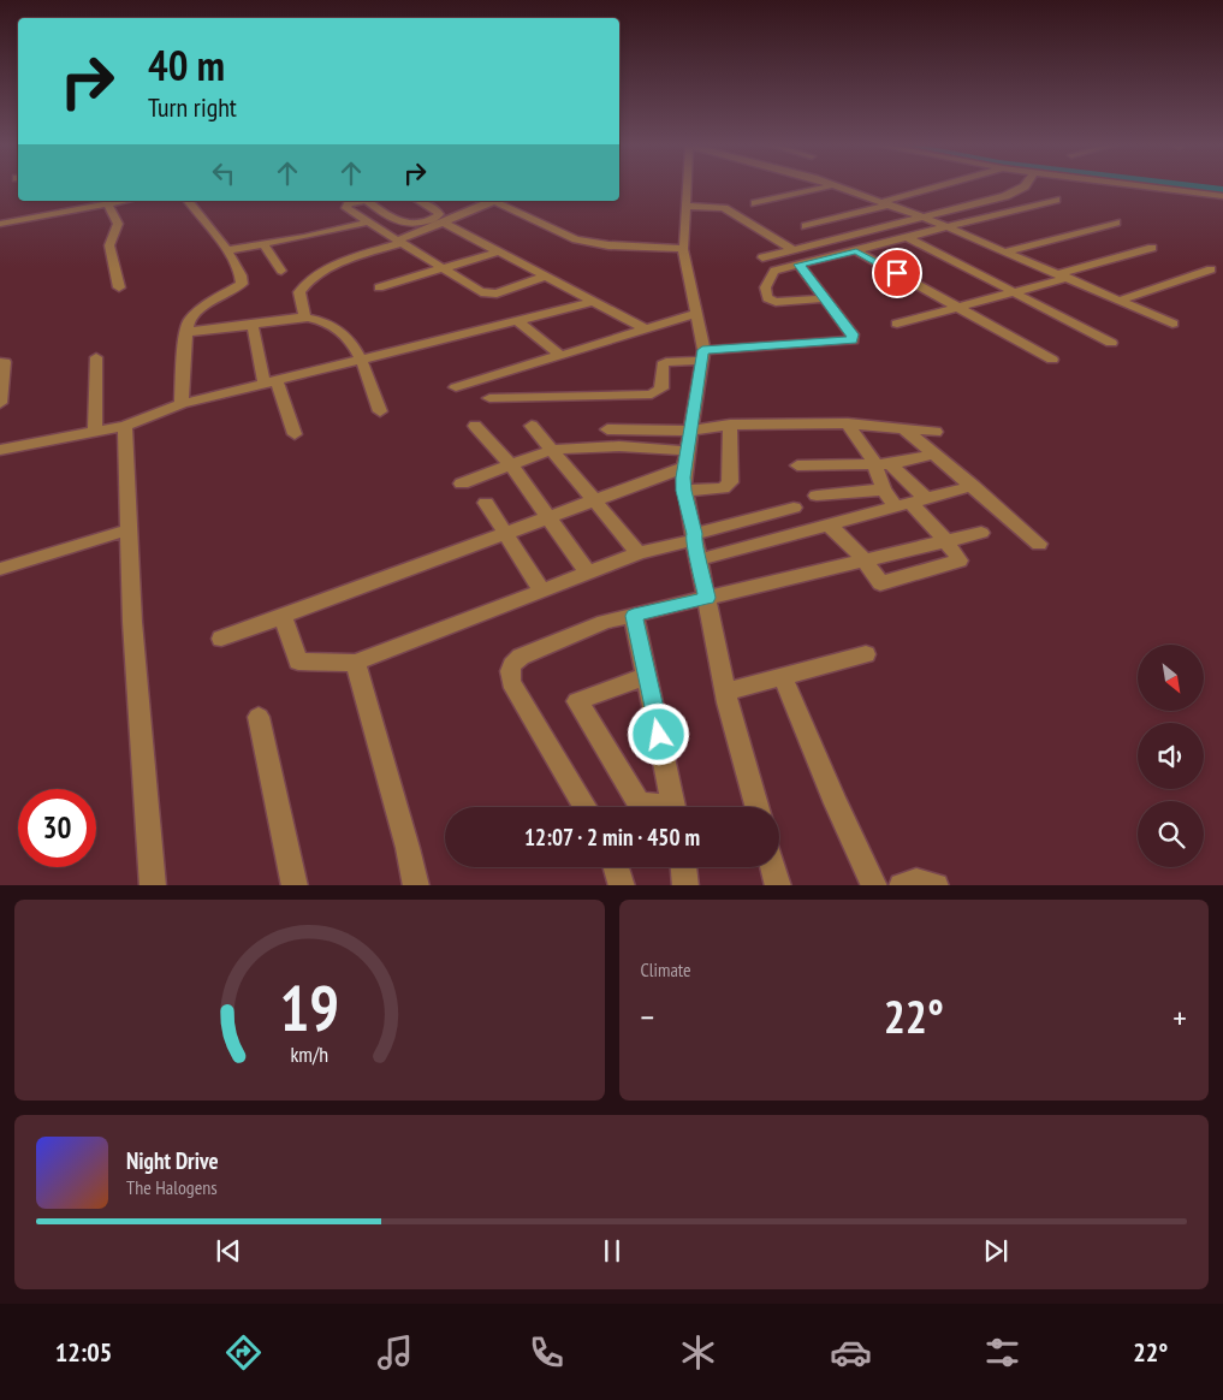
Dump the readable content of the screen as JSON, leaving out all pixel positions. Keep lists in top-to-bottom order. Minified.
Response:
{"north":"bottom right","page":{"turn":["40 m","Turn right"],"limit":"30","trip":"12:07 · 2 min · 450 m","tile":"Climate","heat":["−","22°","+"],"song":["Night Drive","The Halogens"],"tabs":["12:05","22°"],"gauge":["19","km/h"]}}
